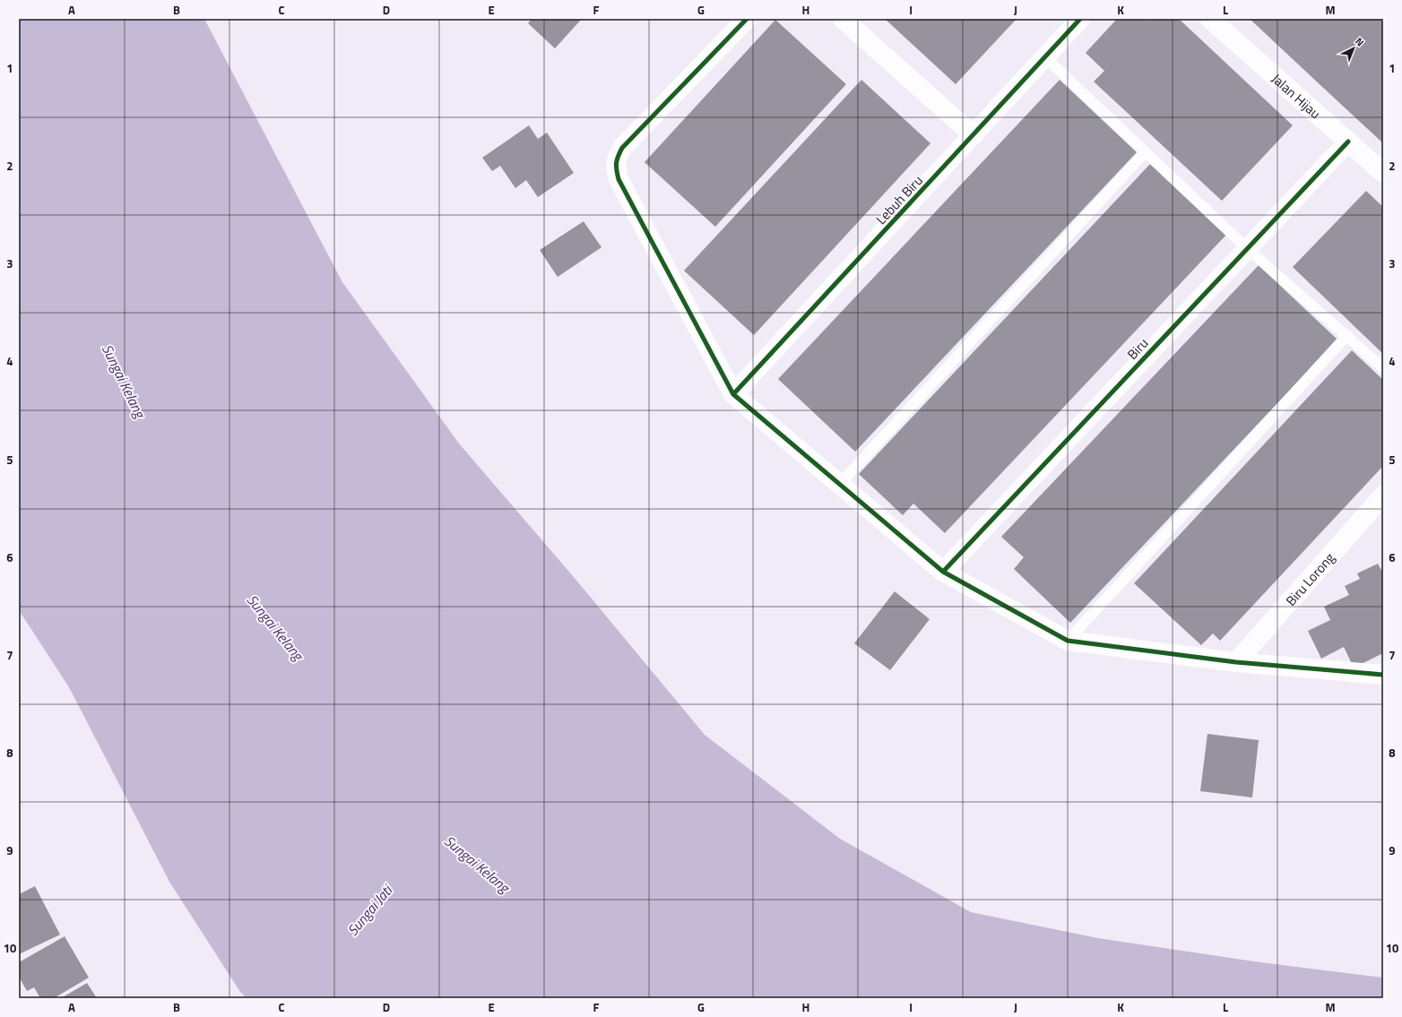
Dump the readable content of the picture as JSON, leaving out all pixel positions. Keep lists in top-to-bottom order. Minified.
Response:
{"streets":{"street":["Jalan Hijau","Lebuh Biru","Biru","Biru Lorong"]},"crossings":[["Jalan Hijau","Biru"]],"water":["Sungai Kelang","Sungai Jati"],"north":"top right","grid":{"columns":["A","B","C","D","E","F","G","H","I","J","K","L","M"],"rows":["1","2","3","4","5","6","7","8","9","10"]}}
